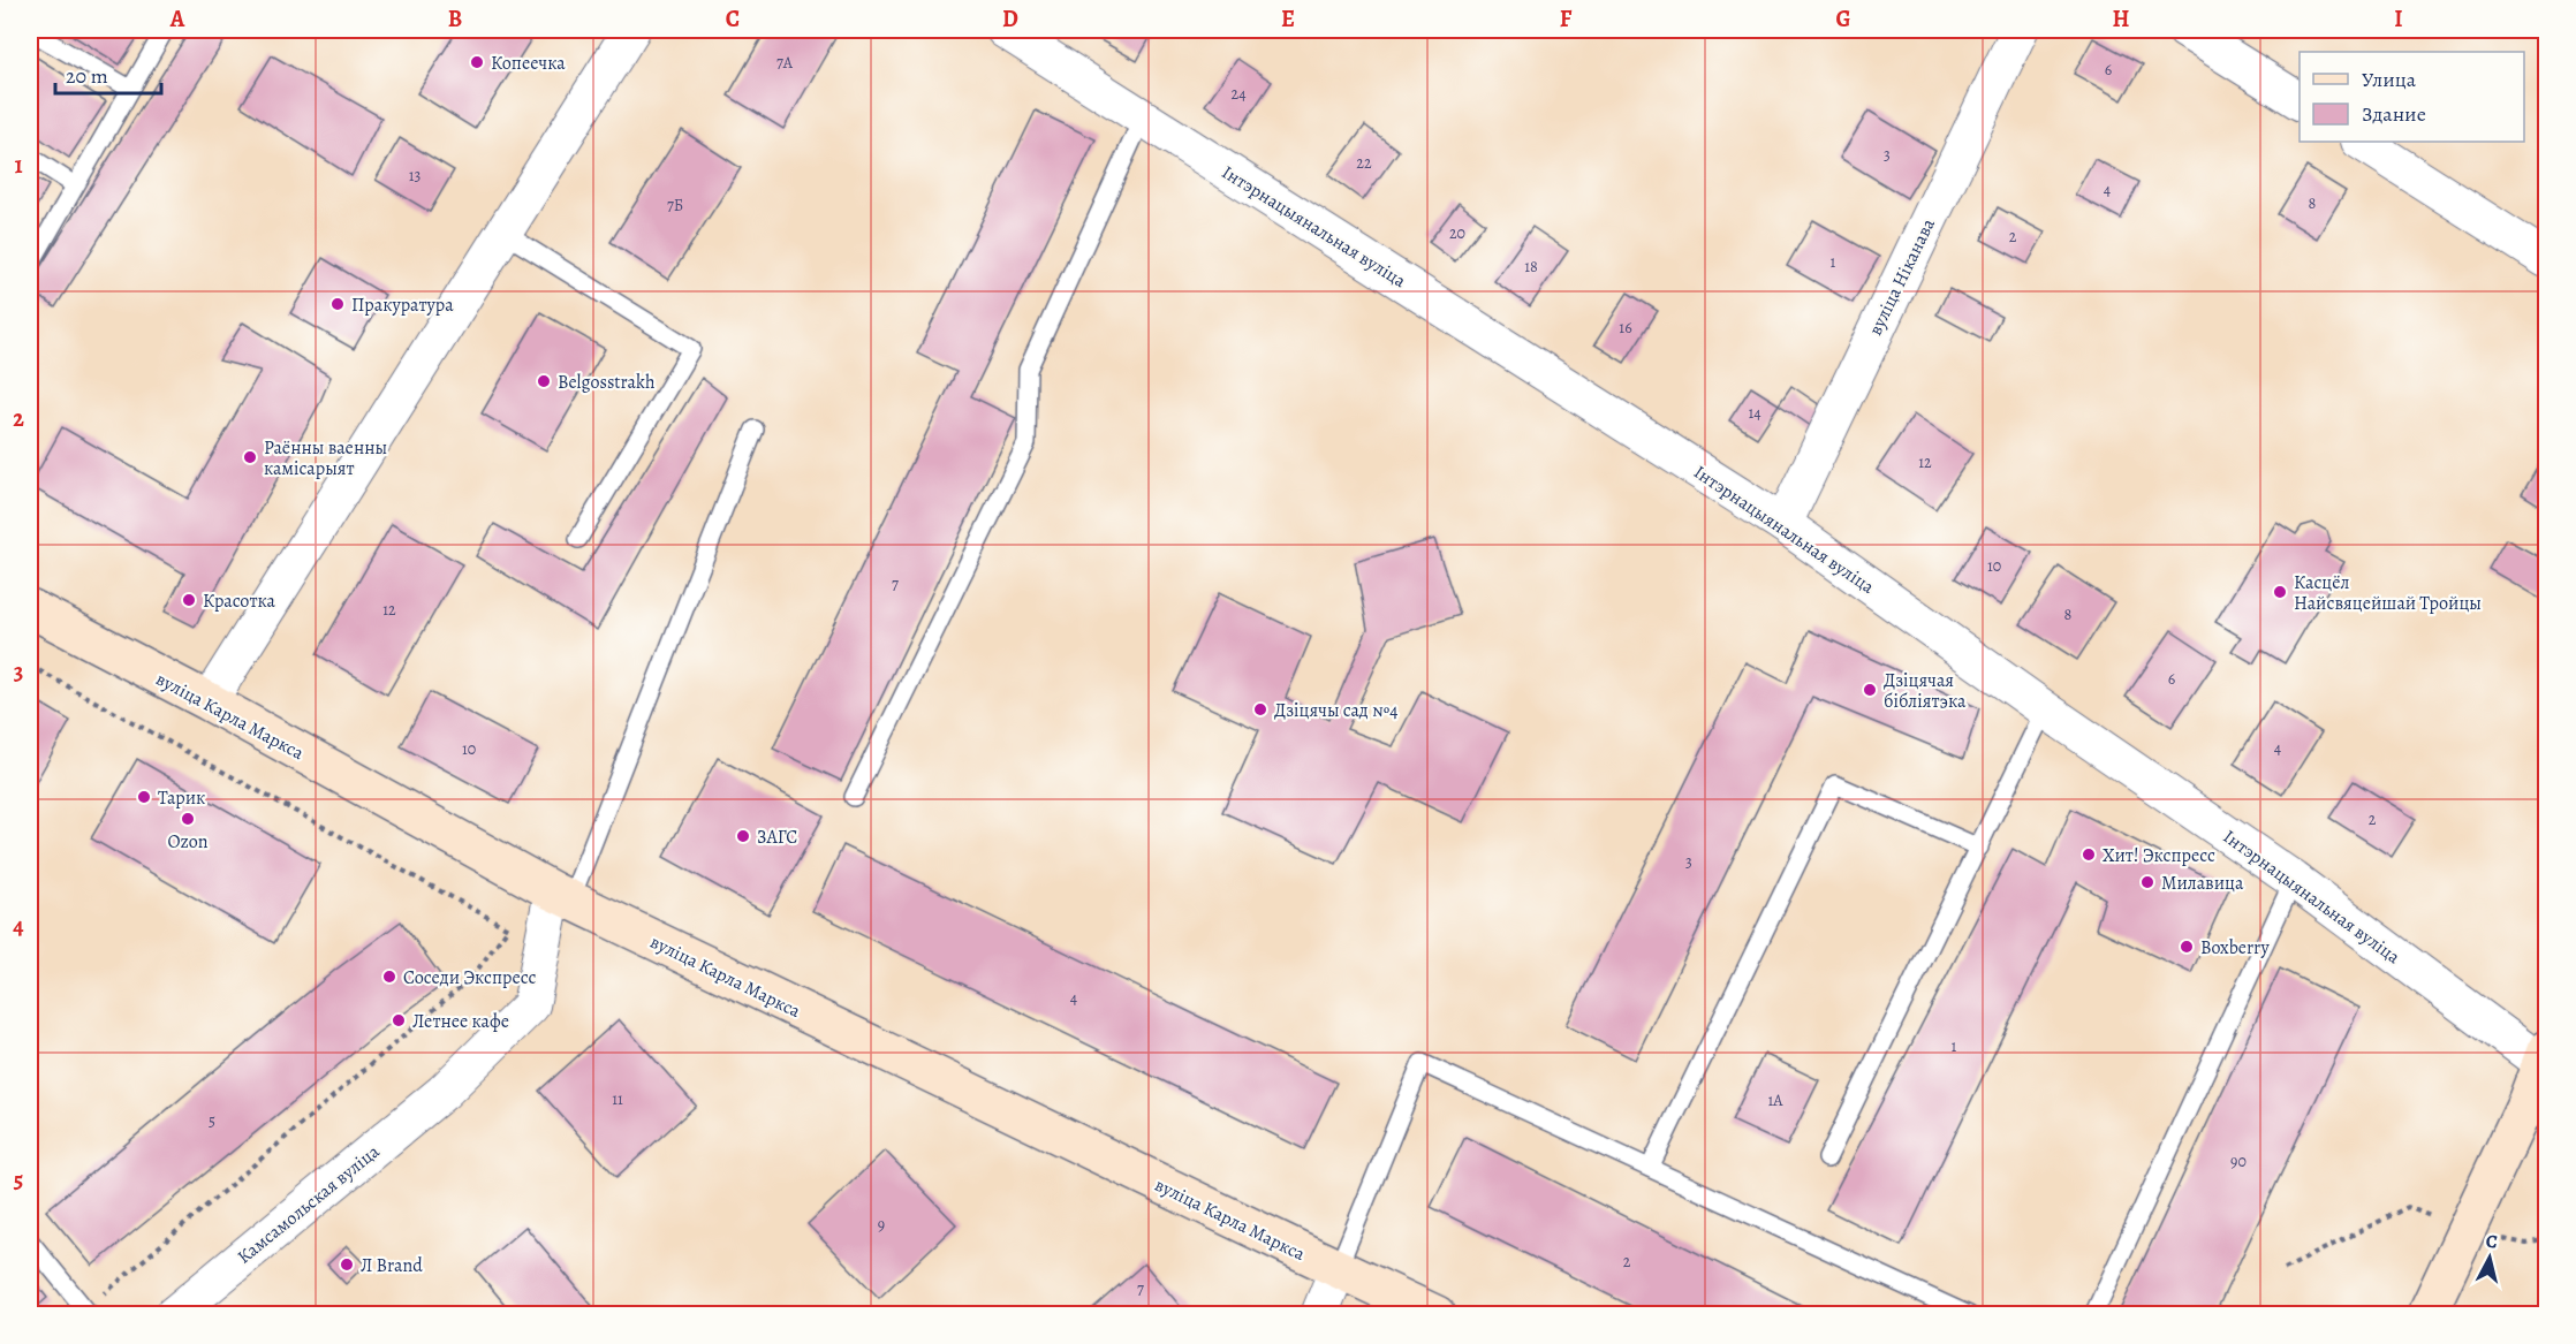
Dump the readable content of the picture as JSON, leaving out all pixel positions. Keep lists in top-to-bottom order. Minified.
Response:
{"streets":{"main road":["вуліца Карла Маркса"],"street":["Інтэрнацыянальная вуліца","вуліца Ніканава","Камсамольская вуліца"]},"crossings":[["Інтэрнацыянальная вуліца","вуліца Ніканава"],["вуліца Карла Маркса","Камсамольская вуліца"]],"places":["Копеечка","Пракуратура","Belgosstrakh","Раённы ваенны камісарыят","Касцёл Найсвяцейшай Тройцы","Красотка","Дзіцячая бібліятэка","Дзіцячы сад №4","Тарик","Ozon","ЗАГС","Хит! Экспресс","Милавица","Boxberry","Соседи Экспресс","Летнее кафе","Л Brand"],"house_numbers":["7А","6","24","3","22","13","4","8","7Б","20","2","1","18","16","14","12","10","7","12","8","6","4","10","2","3","4","1","11","1А","5","90","9","2","7"],"legend":["Улица","Здание"],"scale_bar":"20 m","north":"top","grid":{"columns":["A","B","C","D","E","F","G","H","I"],"rows":["1","2","3","4","5"]}}
